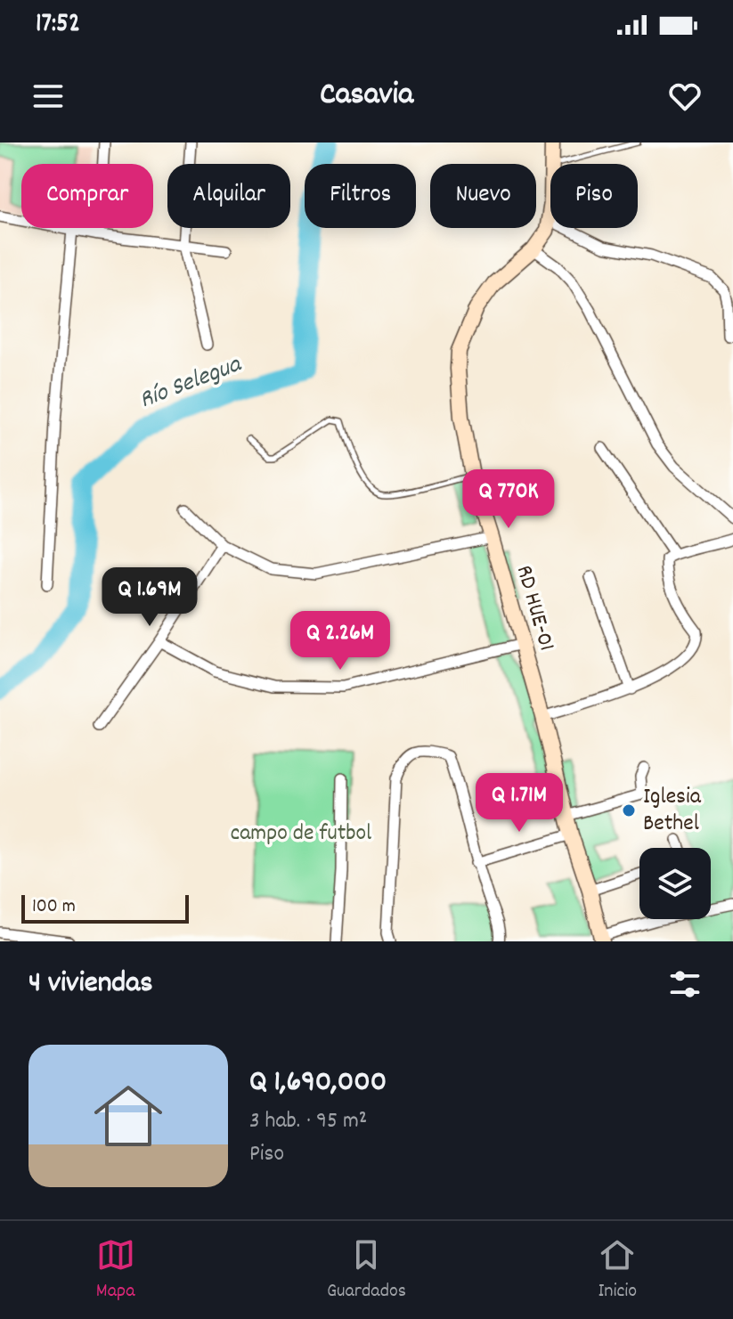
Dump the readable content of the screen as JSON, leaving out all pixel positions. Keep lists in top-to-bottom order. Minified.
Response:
{"streets":{"street":["RD HUE-01"]},"water":["Río Selegua"],"parks":["campo de futbol"],"places":["Iglesia Bethel"],"scale_bar":"100 m","page":{"status":"17:52","header":"Casavia","chip":["Comprar","Alquilar","Filtros","Nuevo","Piso"],"price":["Q 770K","Q 1.69M","Q 2.26M","Q 1.71M"],"scale":"100 m","heading":"4 viviendas","list":[{"name":"Q 1,690,000","note":"3 hab. · 95 m² · Piso"}],"tabs":["Mapa","Guardados","Inicio"]}}
